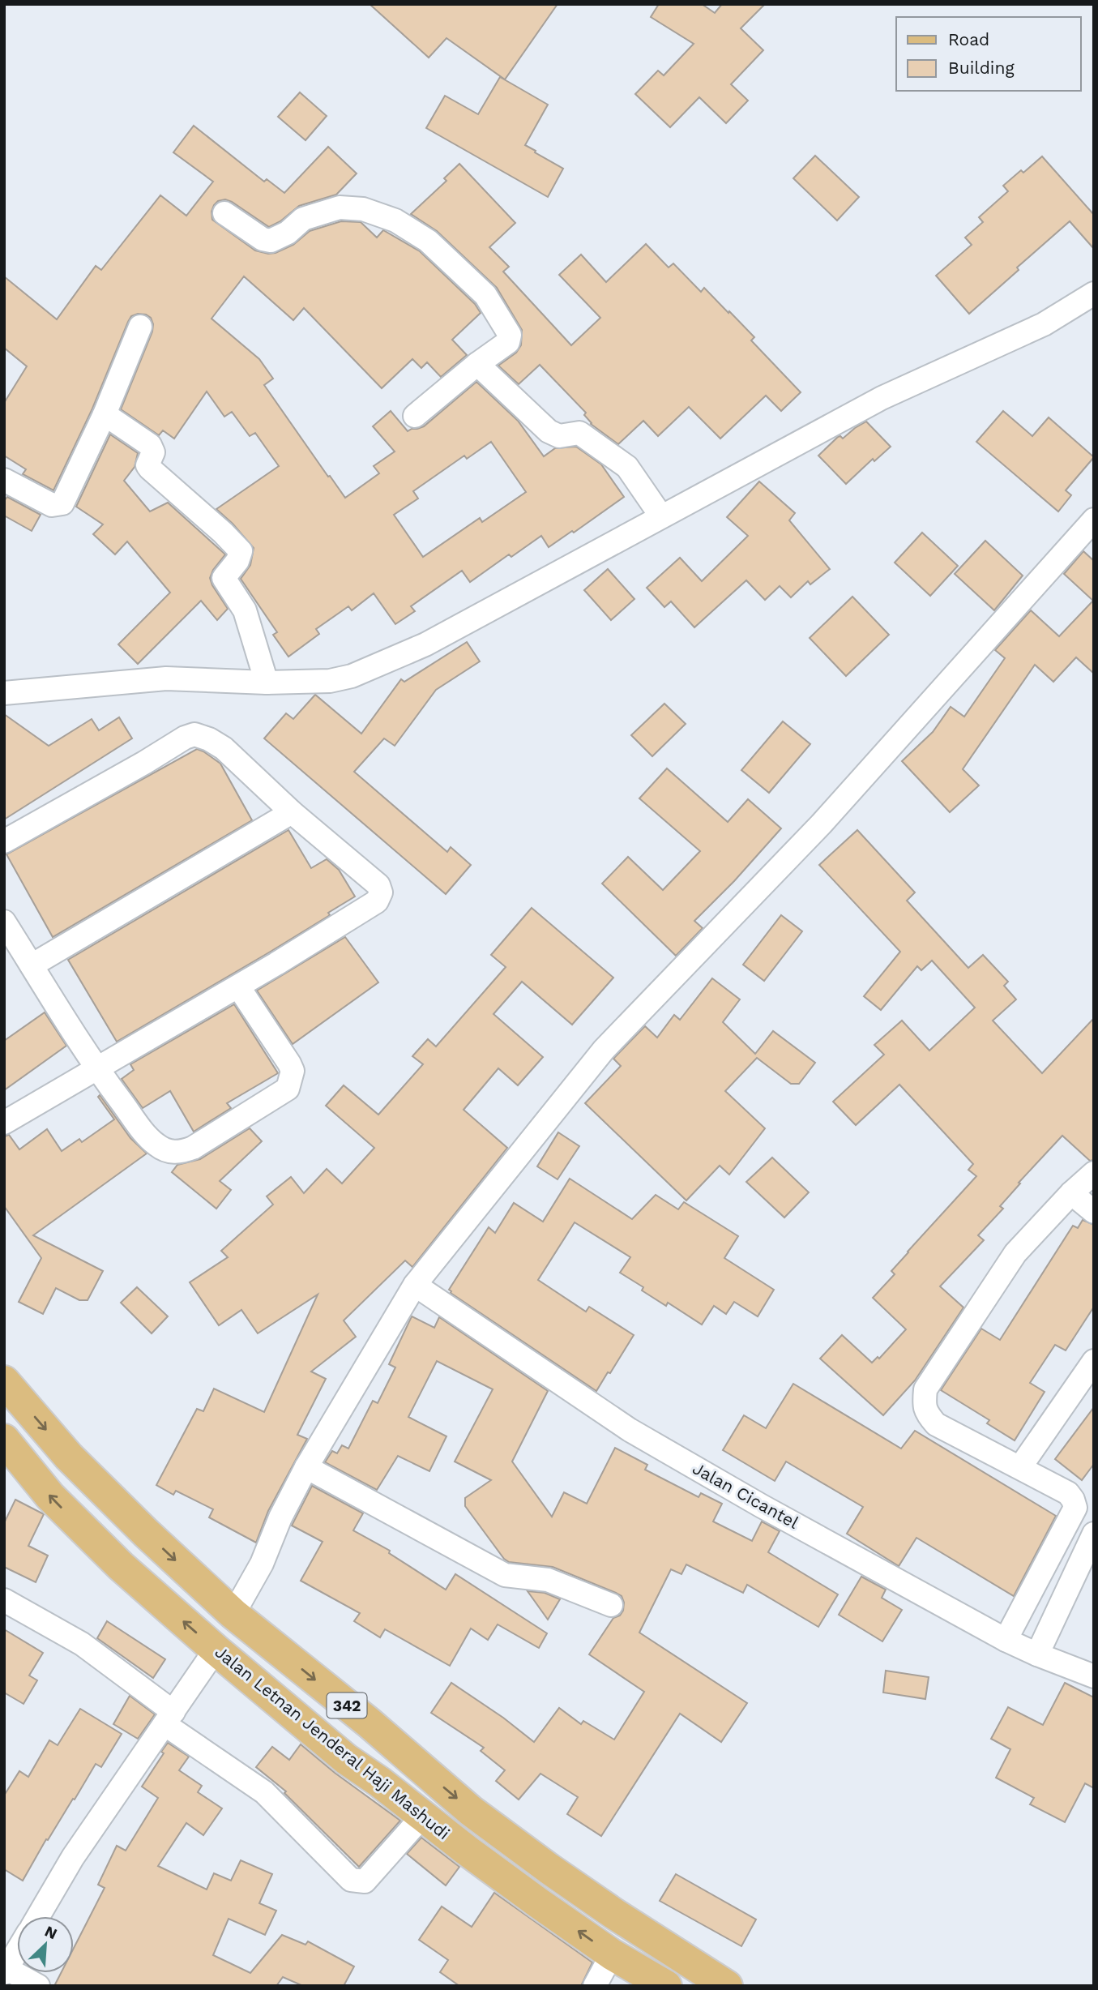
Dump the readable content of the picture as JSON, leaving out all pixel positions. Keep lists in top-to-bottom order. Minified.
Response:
{"streets":{"main road":["342","Jalan Letnan Jenderal Haji Mashudi"],"street":["Jalan Cicantel"]},"legend":["Road","Building"],"north":"top right"}
